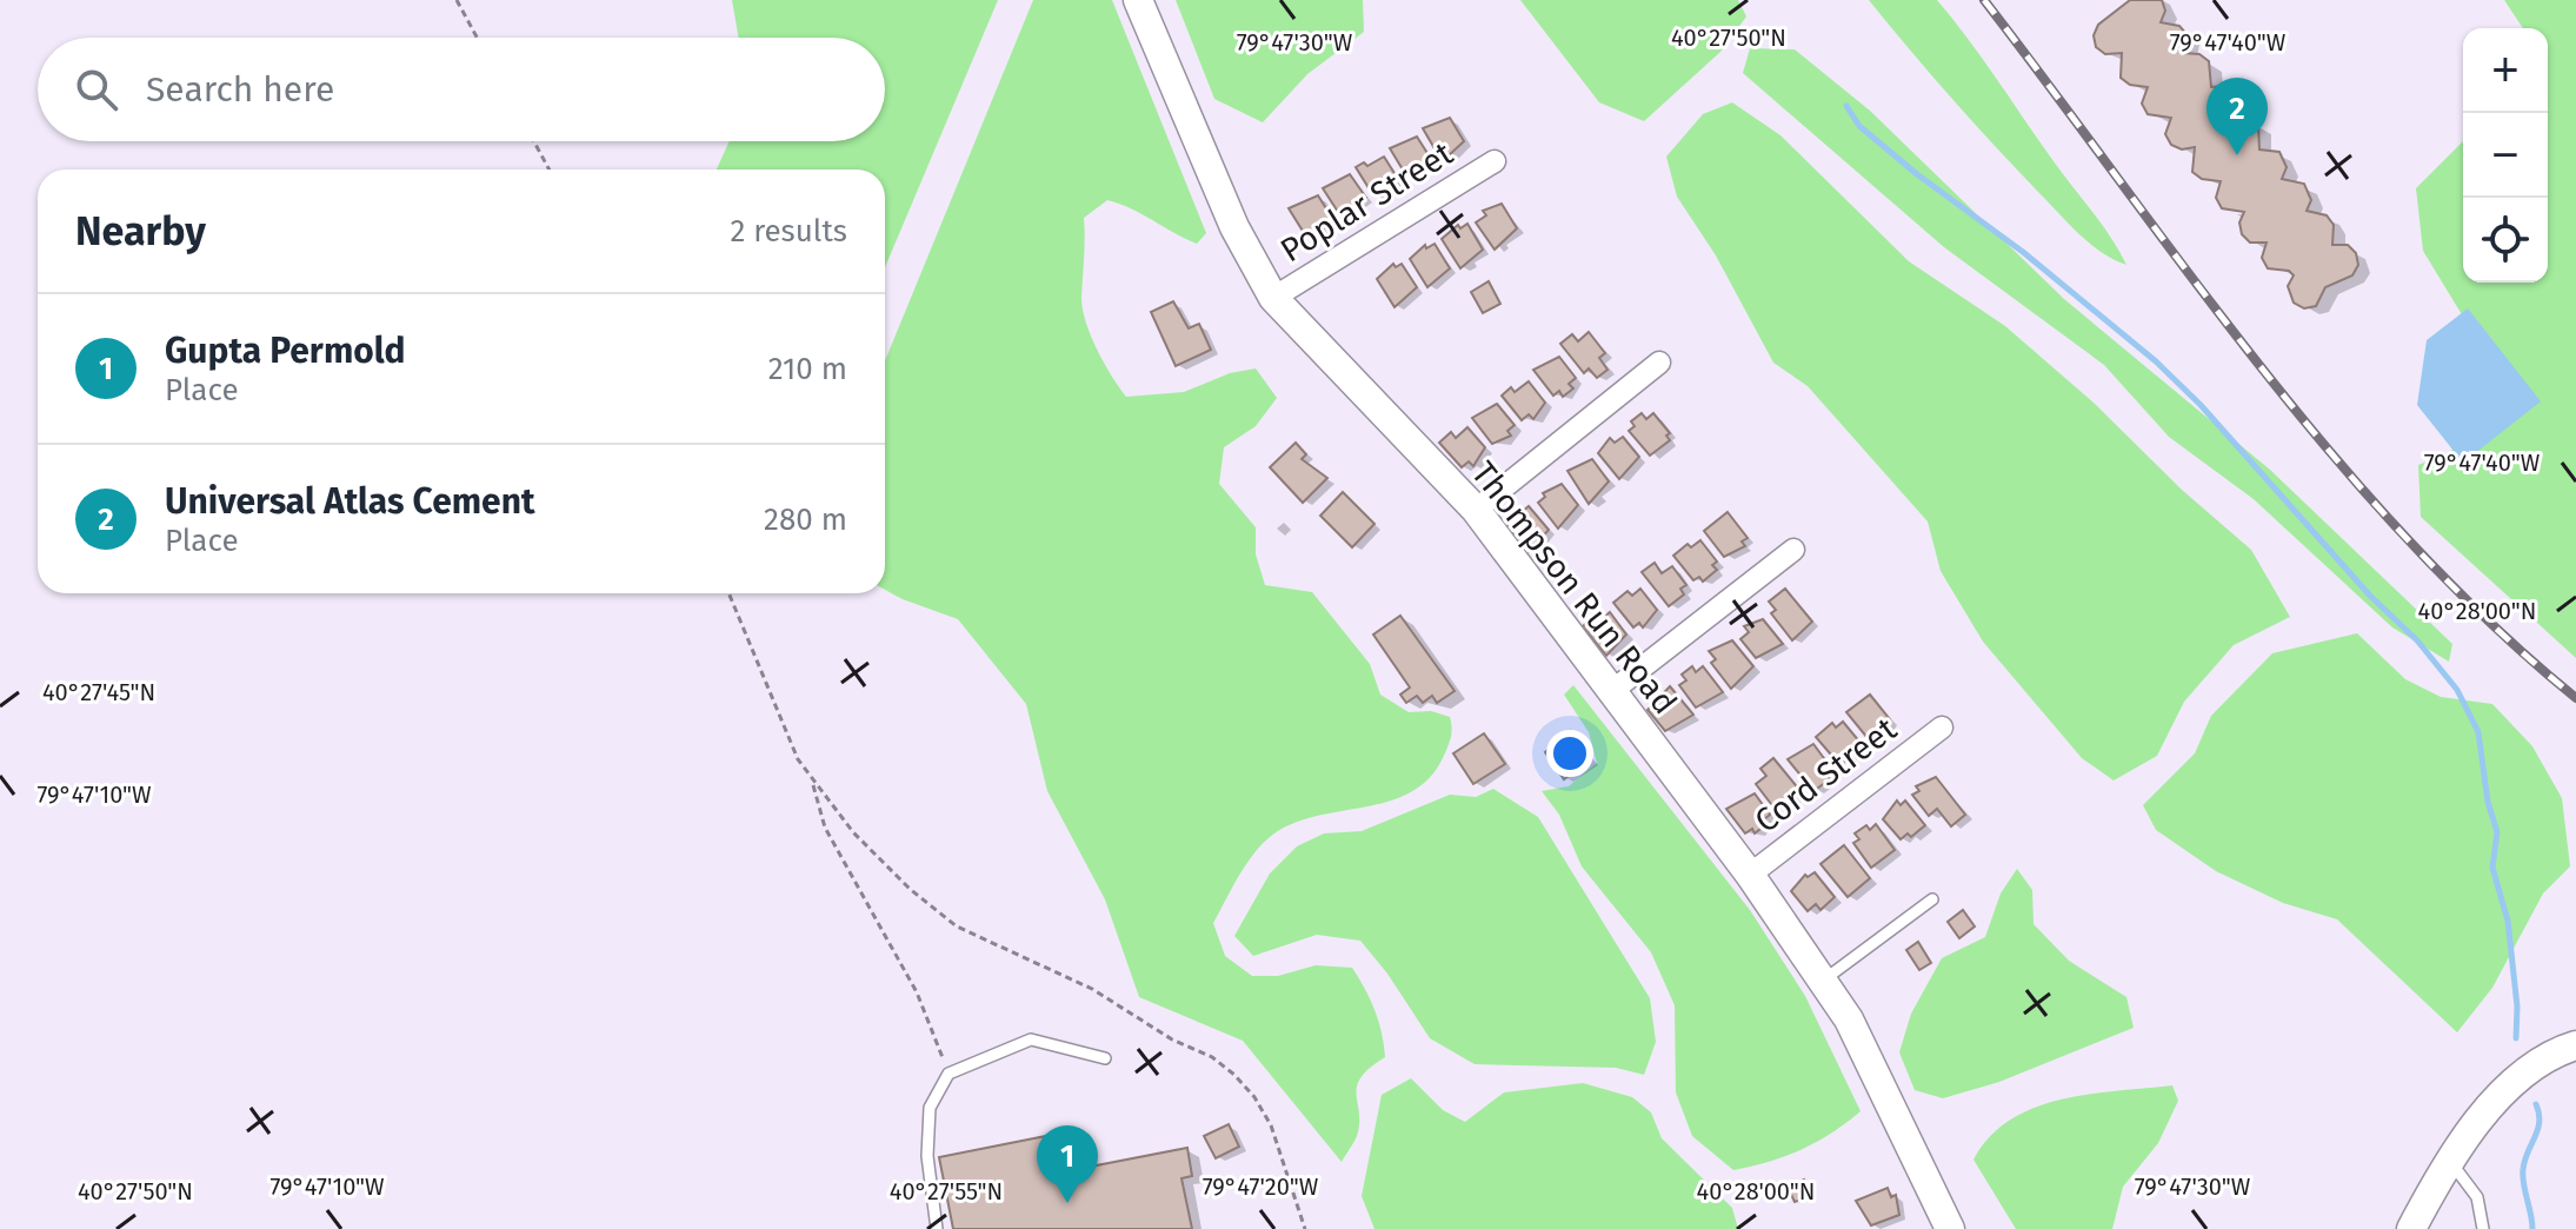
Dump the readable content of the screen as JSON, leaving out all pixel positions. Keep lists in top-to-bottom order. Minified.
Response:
{"streets":{"street":["Poplar Street","Thompson Run Road","Cord Street"]},"crossings":[["Poplar Street","Thompson Run Road"],["Thompson Run Road","Cord Street"]],"page":{"map_buttons":["+","−"],"search":"Search here","pins":["2","1"],"heading":["Nearby","2 results"],"list":[{"mark":"1","name":"Gupta Permold","note":"Place","value":"210 m"},{"mark":"2","name":"Universal Atlas Cement","note":"Place","value":"280 m"}]},"coordinates":["40°27'50\"N","79°47'30\"W","79°47'40\"W","40°28'00\"N","40°27'45\"N","79°47'10\"W","79°47'20\"W","40°27'55\"N"]}
